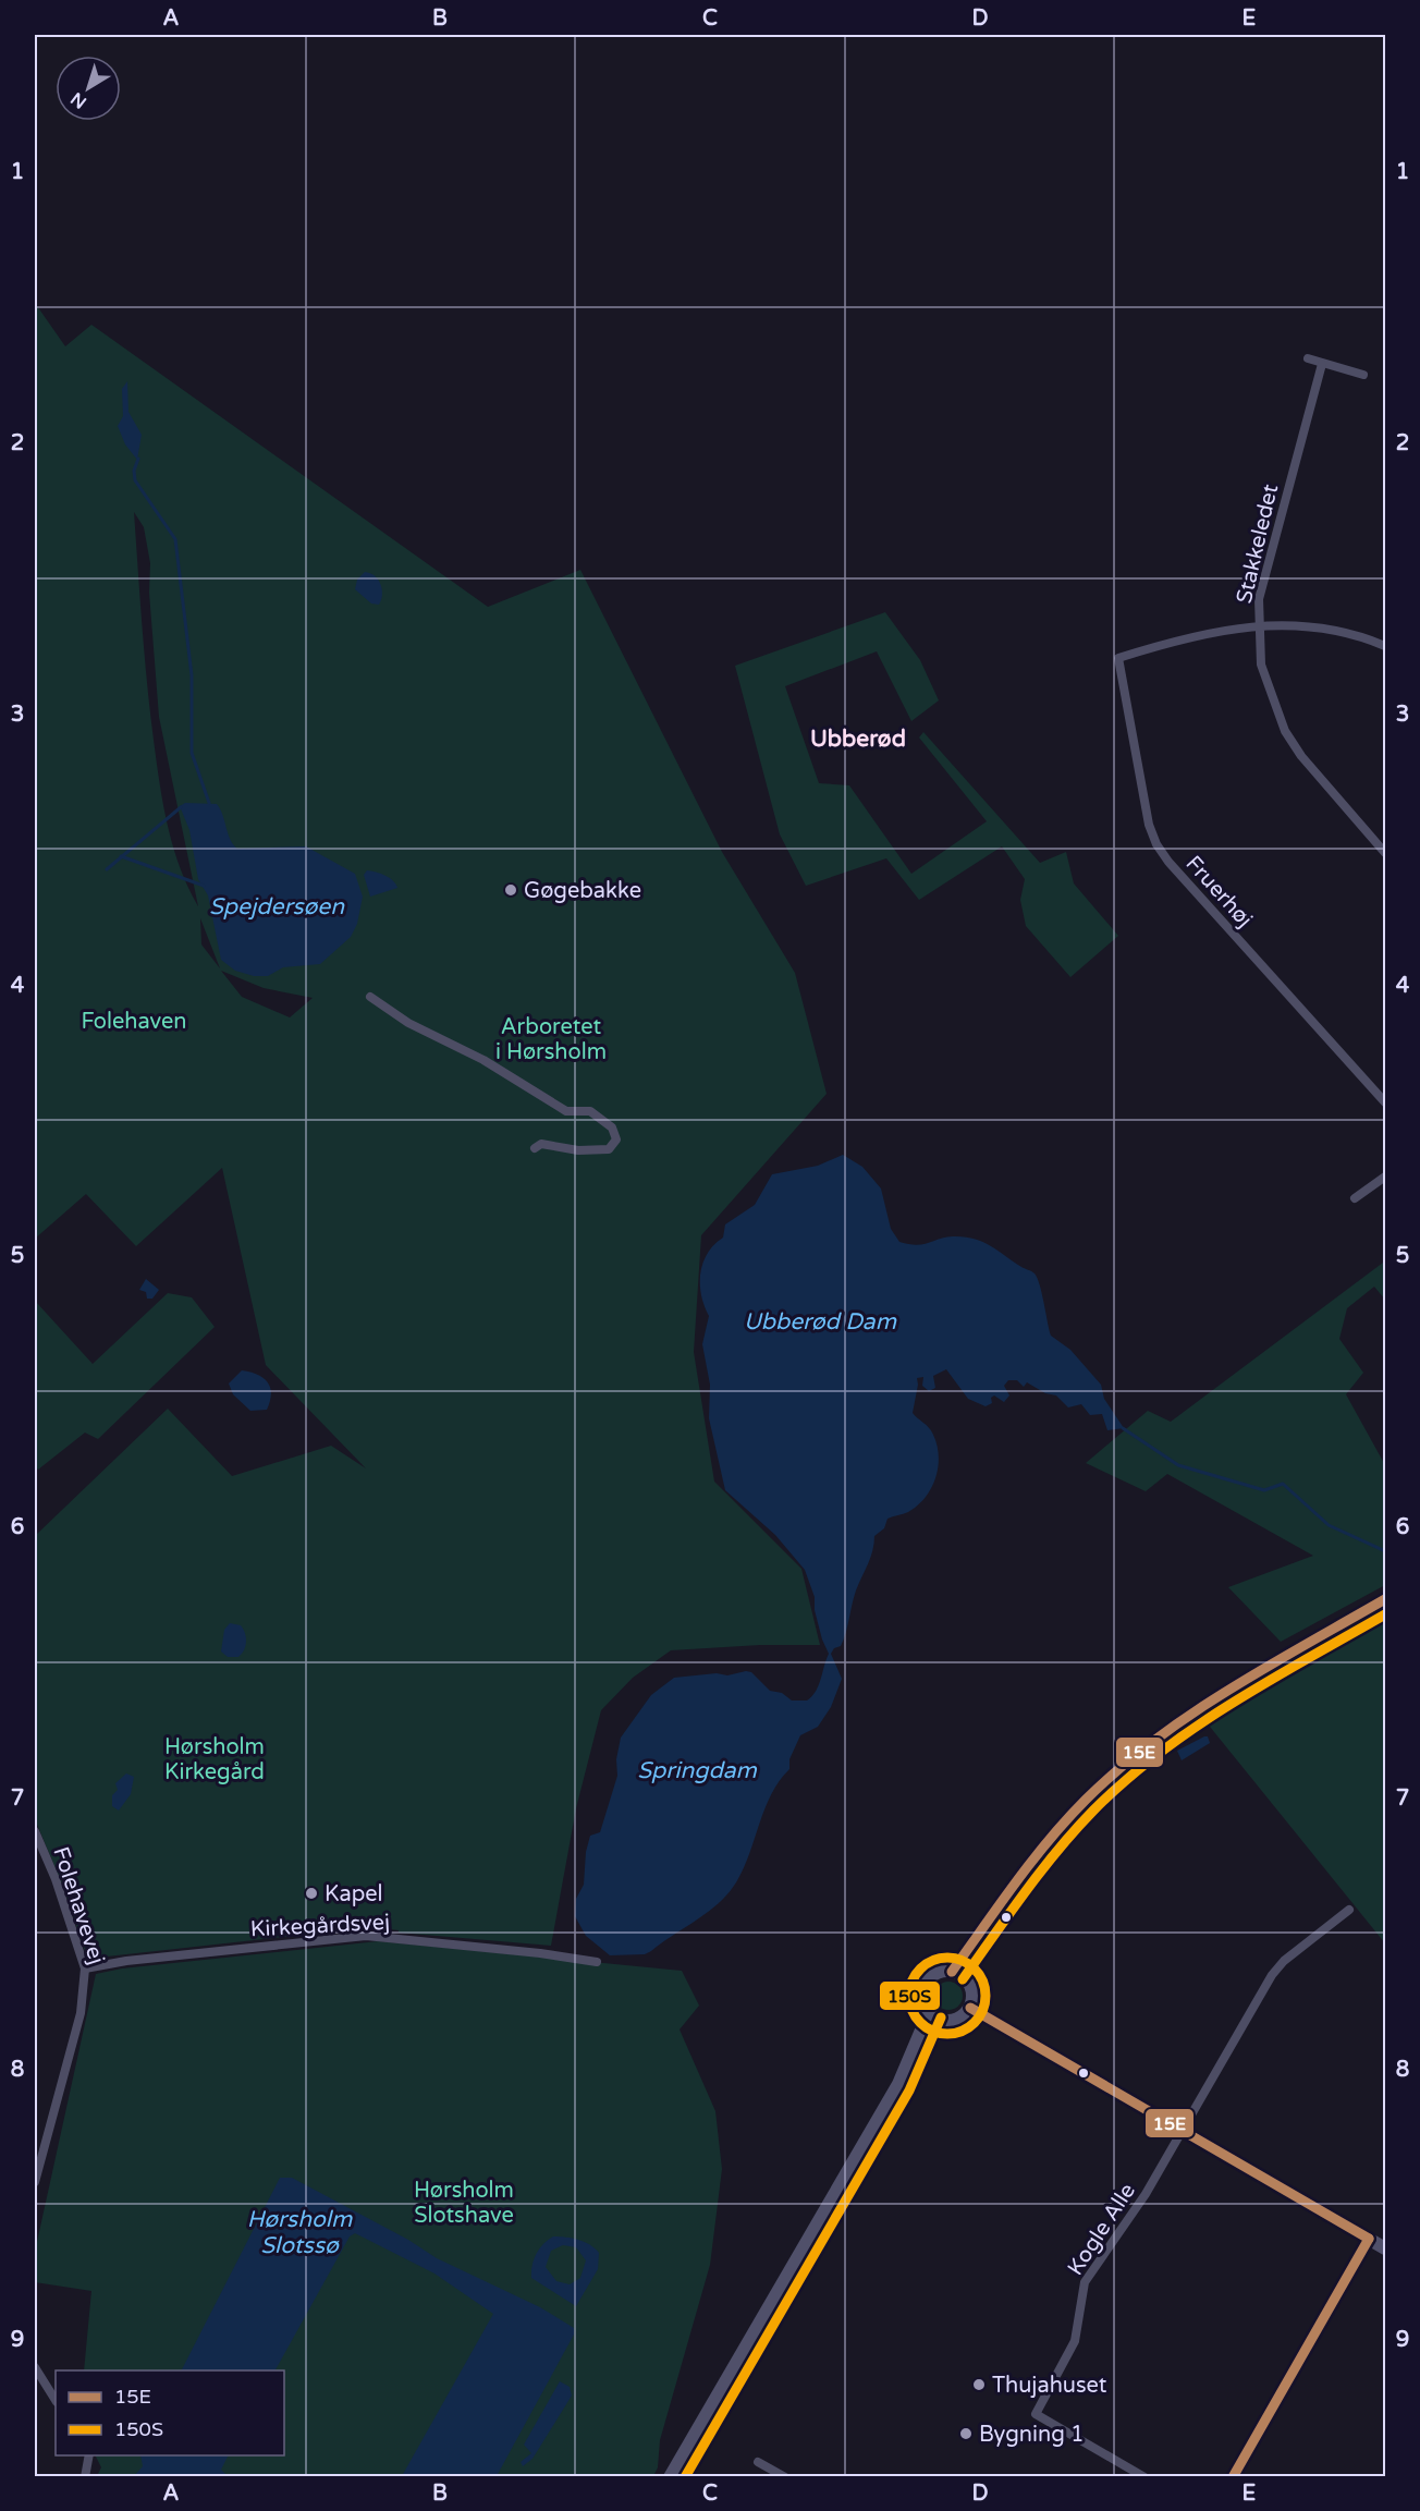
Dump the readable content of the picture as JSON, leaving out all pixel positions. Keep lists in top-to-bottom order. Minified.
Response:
{"streets":{"street":["Stakkeledet","Fruerhøj","Folehavevej","Kirkegårdsvej","Kogle Alle"]},"crossings":[["Stakkeledet","Fruerhøj"],["Folehavevej","Kirkegårdsvej"]],"districts":["Ubberød"],"water":["Spejdersøen","Ubberød Dam","Springdam","Hørsholm Slotssø"],"parks":["Folehaven","Arboretet i Hørsholm","Hørsholm Kirkegård","Hørsholm Slotshave"],"places":["Gøgebakke","Kapel","Thujahuset","Bygning 1"],"lines":["transit line 15E","transit line 150S"],"legend":["15E","150S"],"north":"bottom left","grid":{"columns":["A","B","C","D","E"],"rows":["1","2","3","4","5","6","7","8","9"]}}
